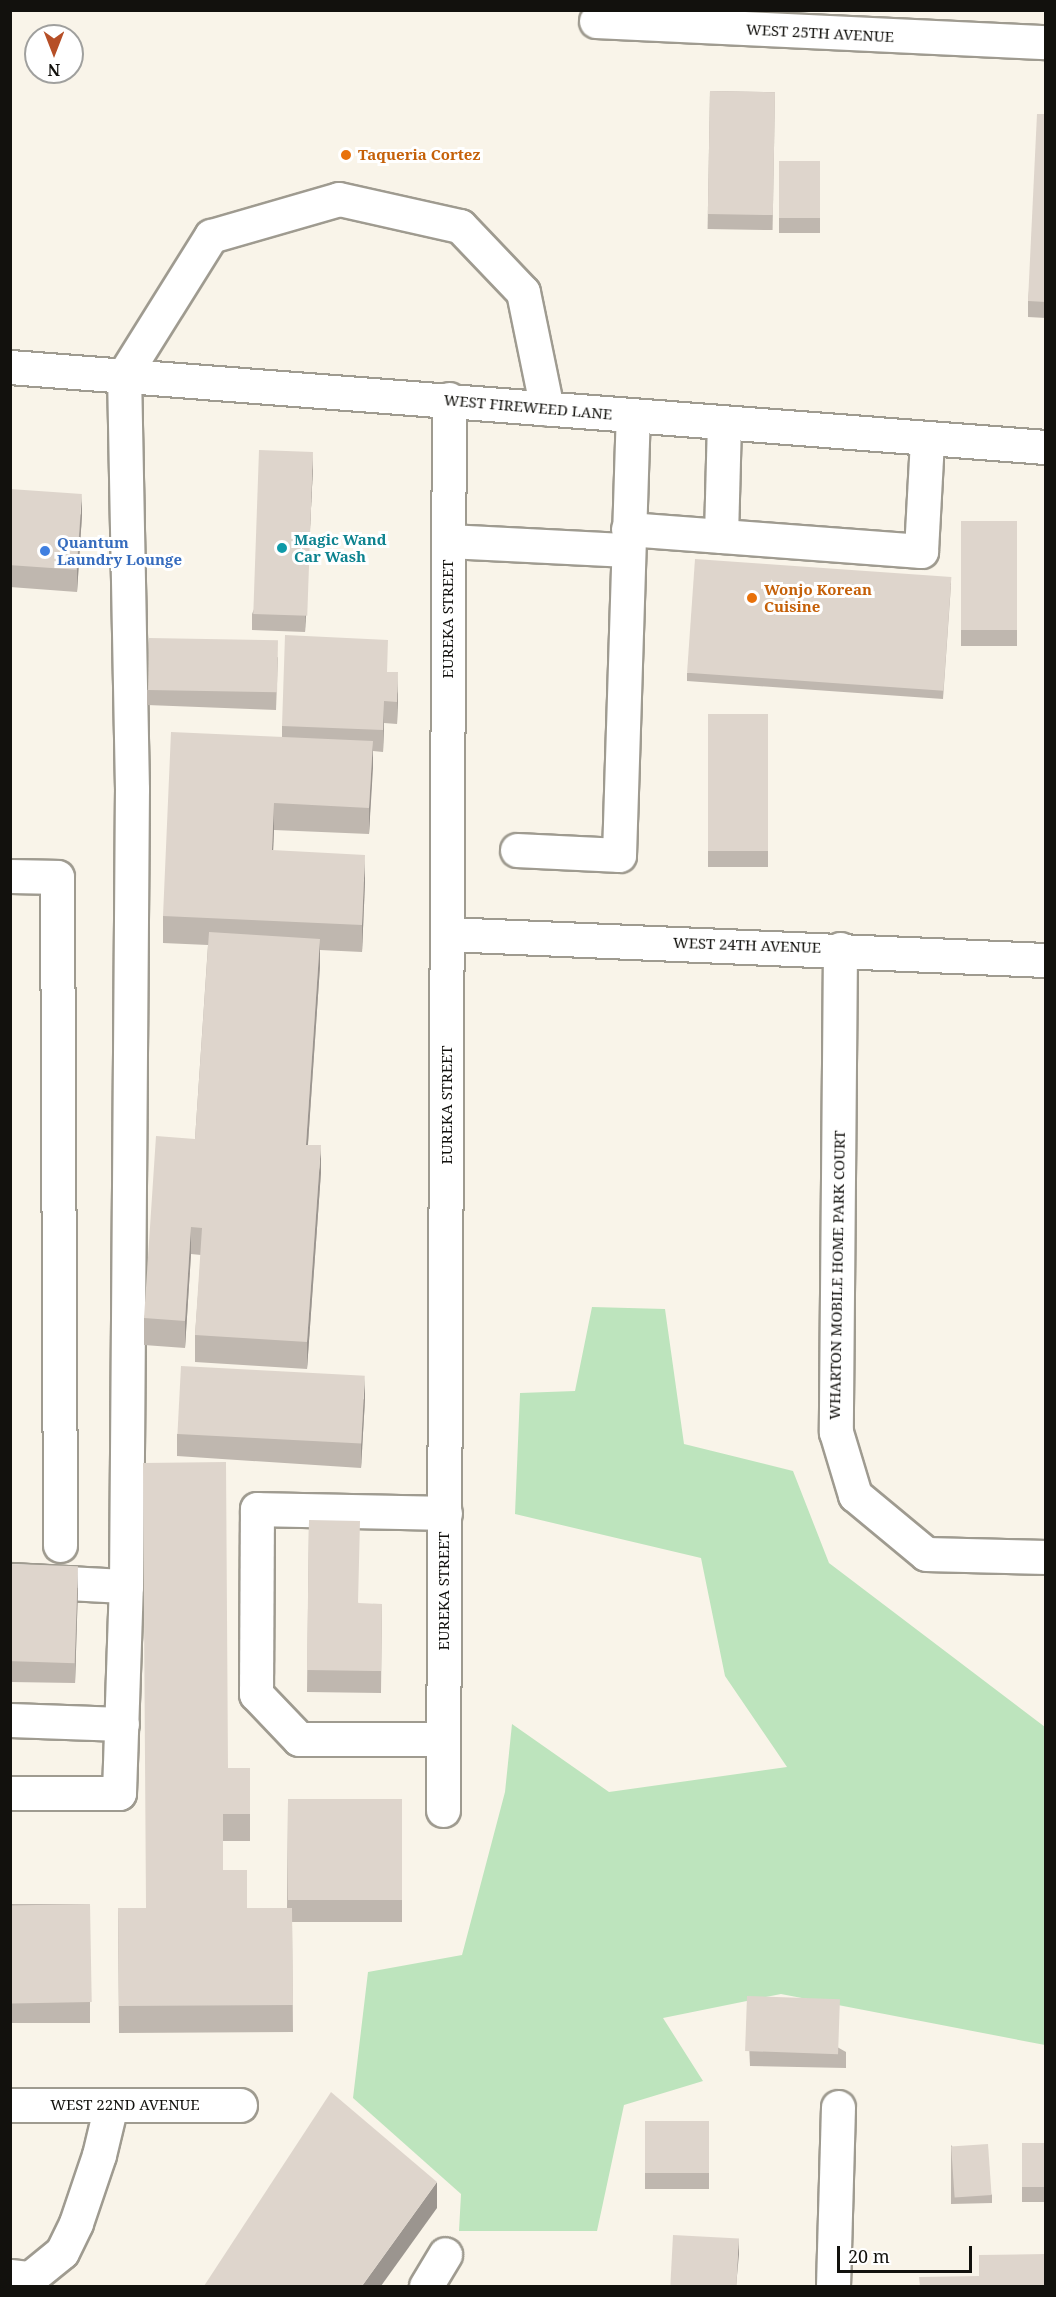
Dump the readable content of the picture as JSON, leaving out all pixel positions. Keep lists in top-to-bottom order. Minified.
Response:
{"streets":{"street":["WEST 25TH AVENUE","WEST FIREWEED LANE","EUREKA STREET","WEST 24TH AVENUE","WHARTON MOBILE HOME PARK COURT","WEST 22ND AVENUE"]},"crossings":[["WEST FIREWEED LANE","EUREKA STREET"],["EUREKA STREET","WEST 24TH AVENUE"],["WEST 24TH AVENUE","WHARTON MOBILE HOME PARK COURT"]],"places":["Taqueria Cortez","Magic Wand Car Wash","Quantum Laundry Lounge","Wonjo Korean Cuisine"],"scale_bar":"20 m","north":"bottom"}
